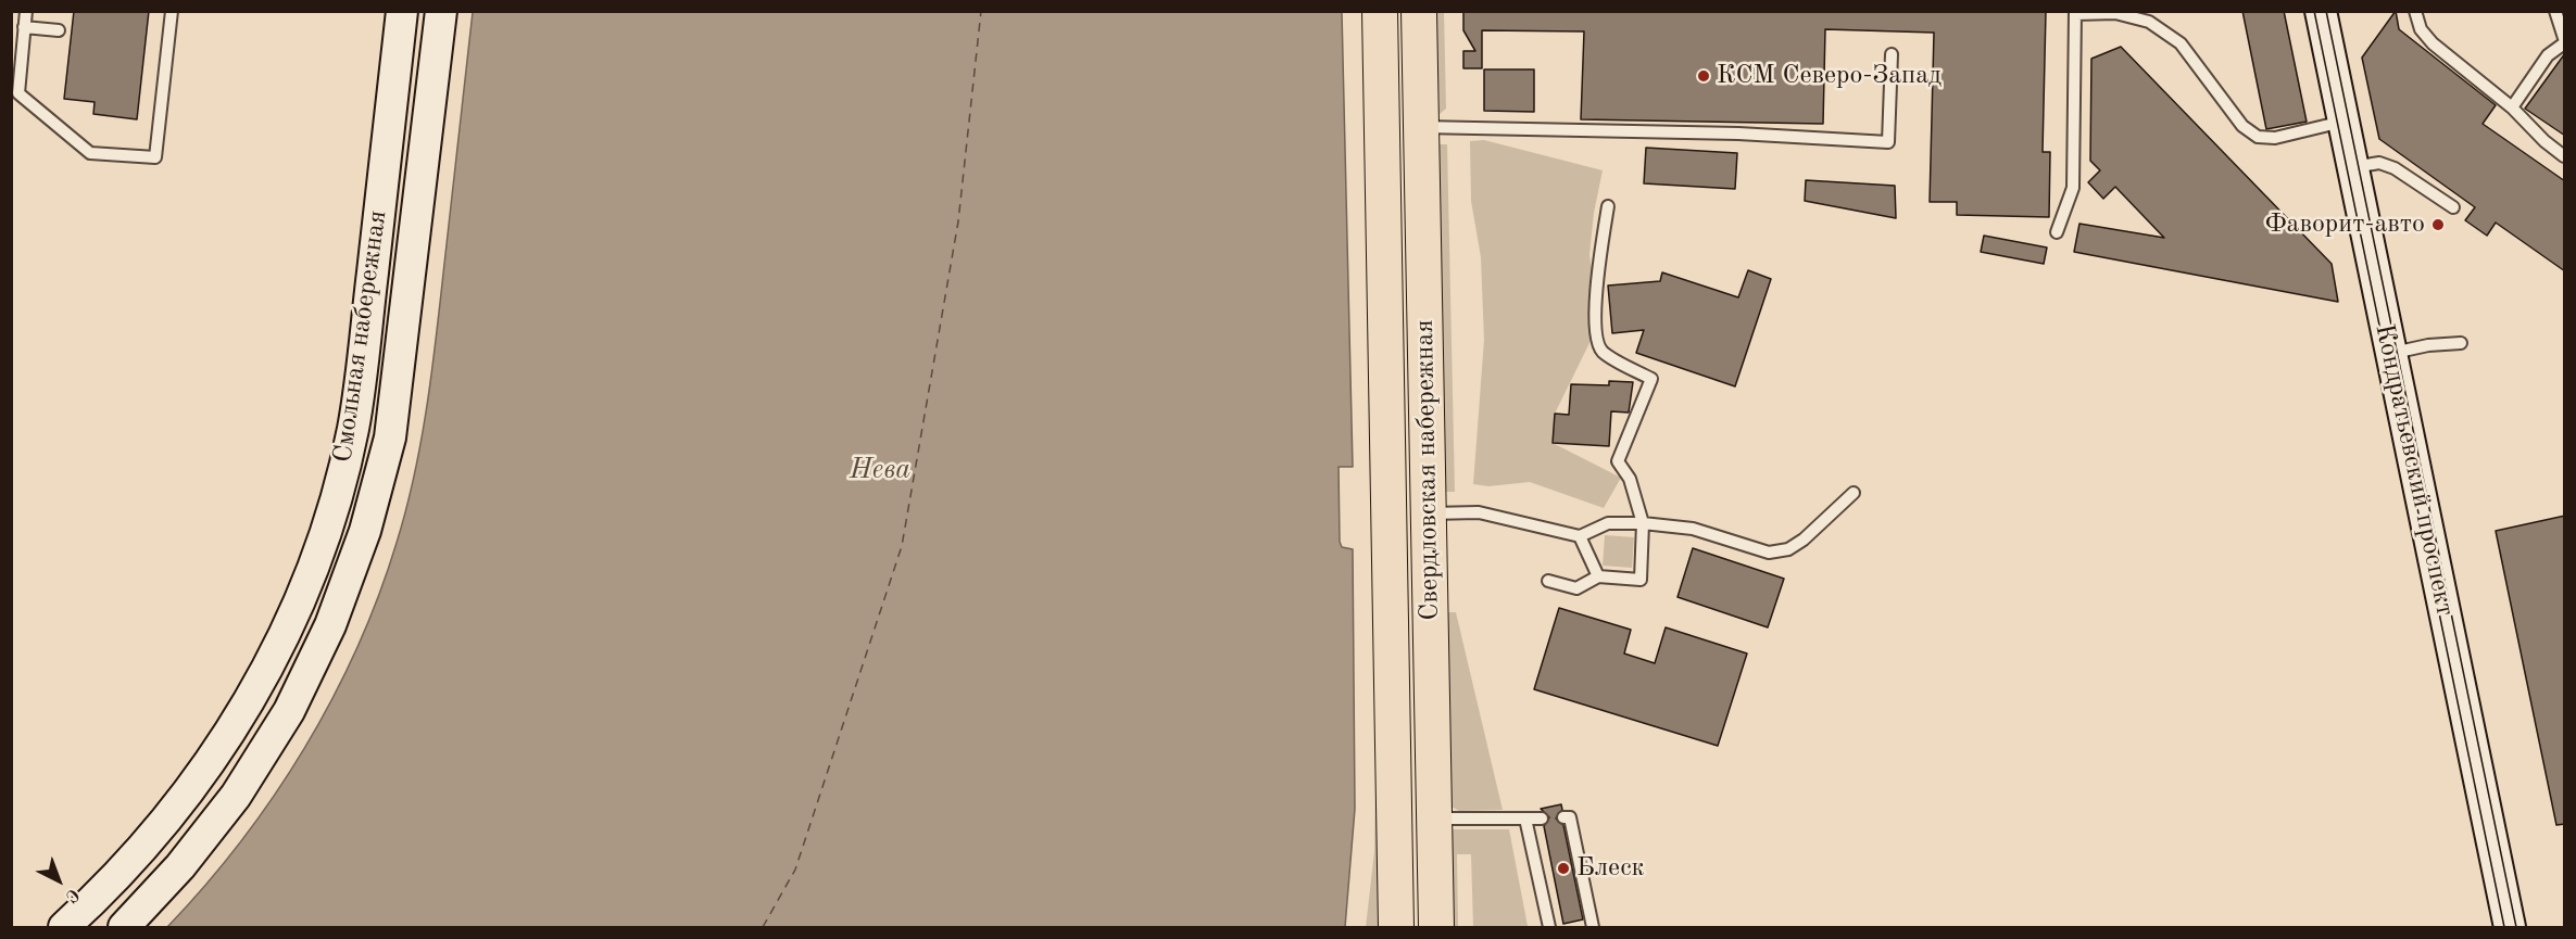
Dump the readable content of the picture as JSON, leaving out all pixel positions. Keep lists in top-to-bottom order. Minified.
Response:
{"streets":{"main road":["Смольная набережная","Свердловская набережная","Кондратьевский проспект"]},"water":["Нева"],"places":["КСМ Северо-Запад","Фаворит-авто","Блеск"],"north":"bottom right"}
